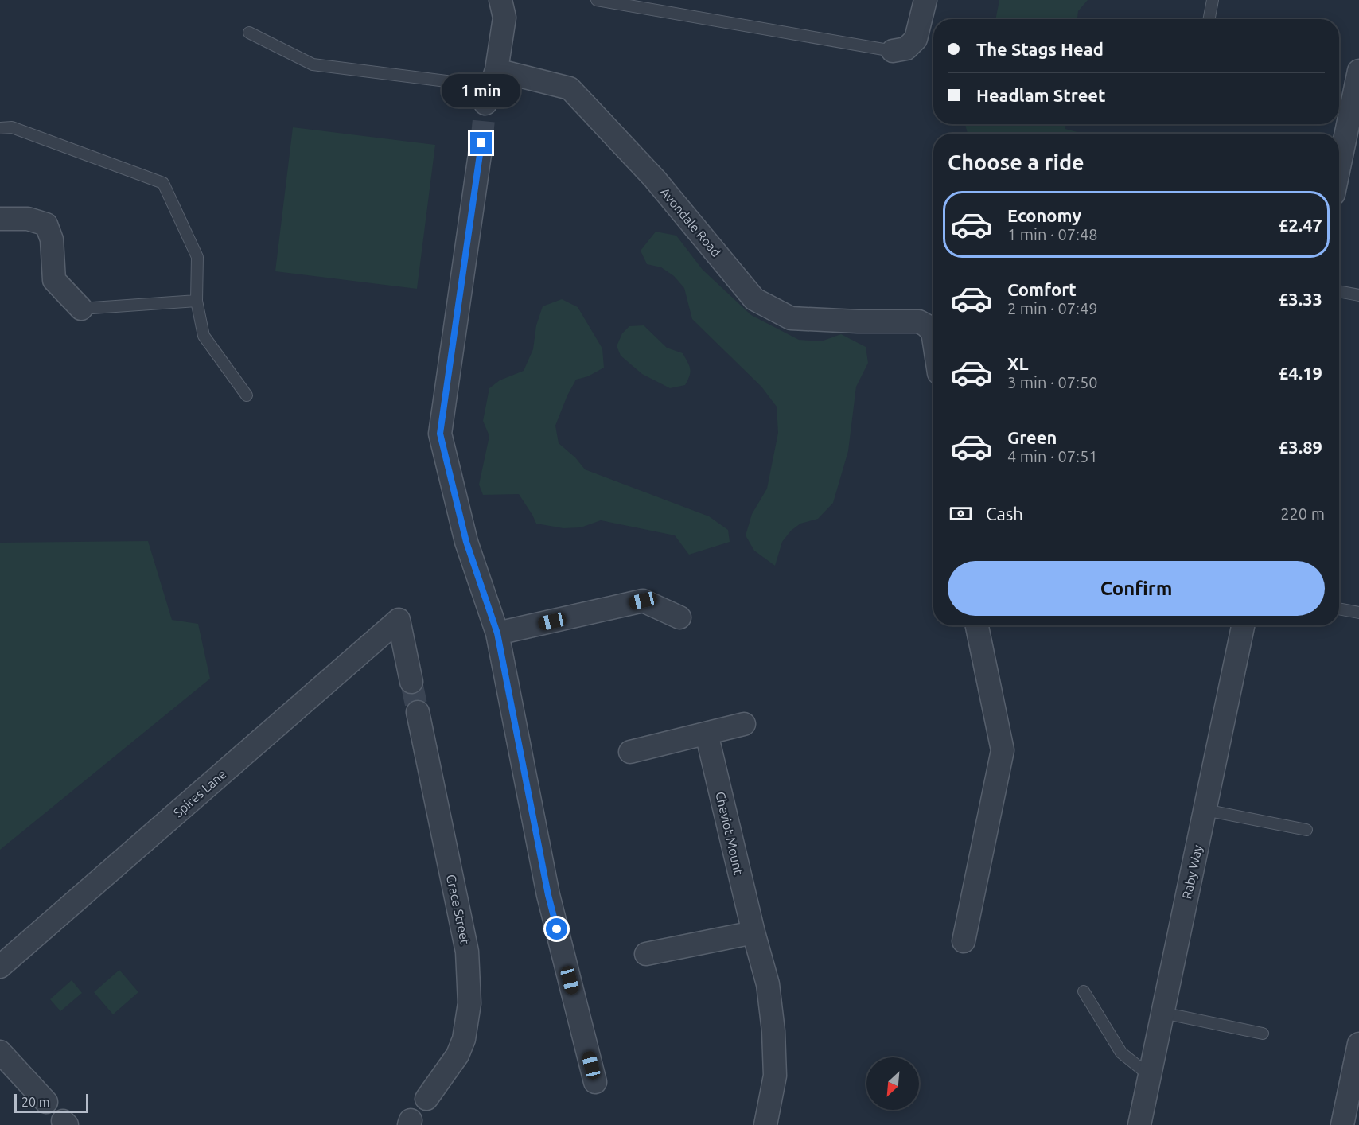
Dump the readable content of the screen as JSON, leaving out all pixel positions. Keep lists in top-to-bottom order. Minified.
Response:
{"streets":{"street":["Avondale Road","Spires Lane","Cheviot Mount","Raby Way","Grace Street"]},"scale_bar":"20 m","north":"bottom left","page":{"banner":["The Stags Head","Headlam Street"],"bubble":"1 min","heading":"Choose a ride","list":[{"name":"Economy","note":"1 min · 07:48","value":"£2.47"},{"name":"Comfort","note":"2 min · 07:49","value":"£3.33"},{"name":"XL","note":"3 min · 07:50","value":"£4.19"},{"name":"Green","note":"4 min · 07:51","value":"£3.89"}],"pay":["Cash","220 m"],"buttons":"Confirm","scale":"20 m"}}
